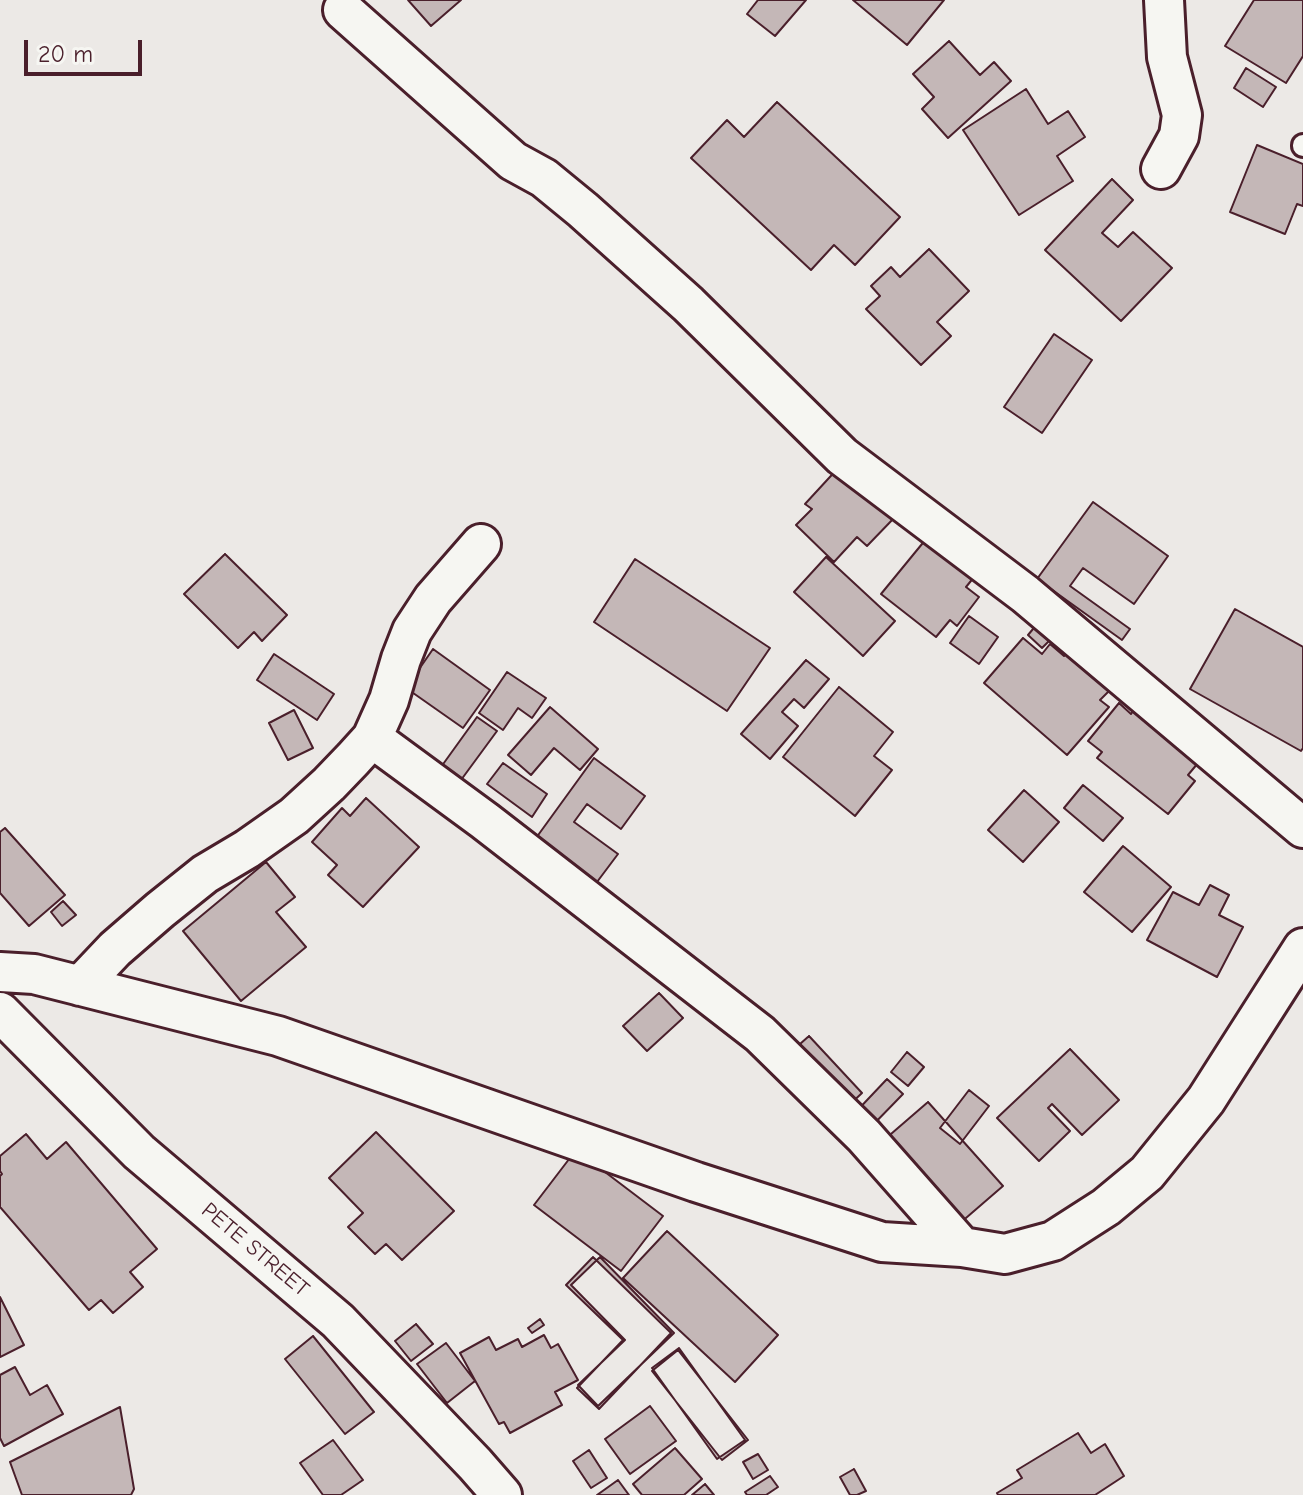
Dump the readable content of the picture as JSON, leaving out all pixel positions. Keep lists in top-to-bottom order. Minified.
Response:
{"streets":{"street":["PETE STREET"]},"scale_bar":"20 m"}
